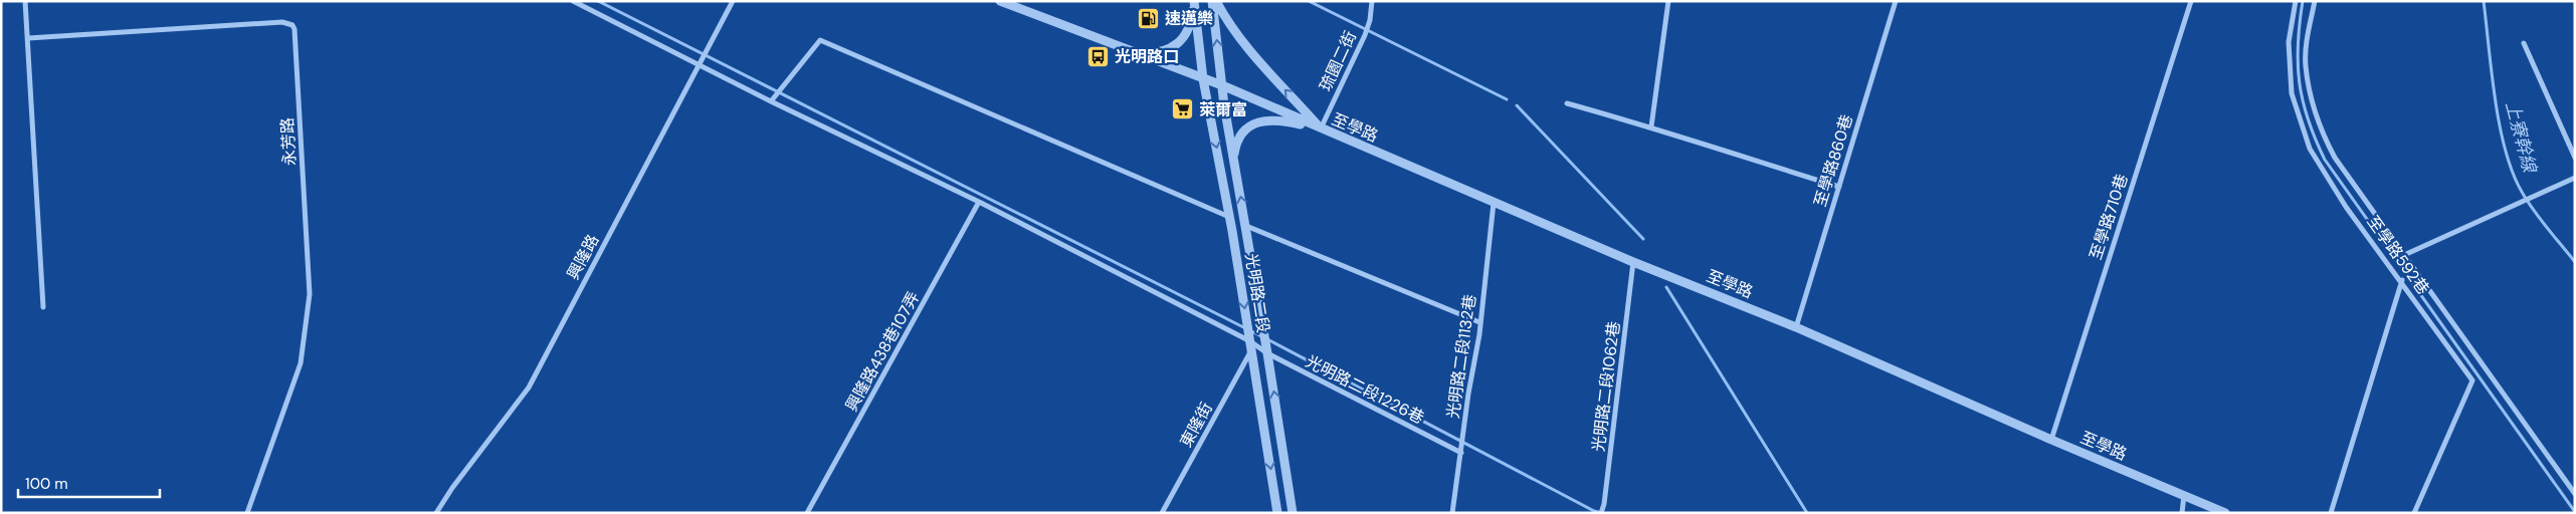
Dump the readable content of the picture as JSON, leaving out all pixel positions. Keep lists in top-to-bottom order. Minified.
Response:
{"streets":{"street":["琉園二街","至學路","永芳路","至學路860巷","至學路710巷","至學路592巷","興隆路","光明路二段","興隆路438巷107弄","光明路二段1132巷","光明路二段1062巷","光明路二段1226巷","東隆街"]},"crossings":[["琉園二街","至學路"],["至學路","至學路860巷"],["至學路","至學路710巷"],["至學路","光明路二段"],["至學路","光明路二段1132巷"],["至學路","光明路二段1062巷"],["興隆路","光明路二段1226巷"],["光明路二段","光明路二段1226巷"],["光明路二段","東隆街"],["興隆路438巷107弄","光明路二段1226巷"],["光明路二段1132巷","光明路二段1226巷"],["光明路二段1226巷","東隆街"]],"water":["上寮幹線"],"places":{"fuel station":["速邁樂"],"bus stop":["光明路口"],"supermarket":["萊爾富"]},"scale_bar":"100 m"}
